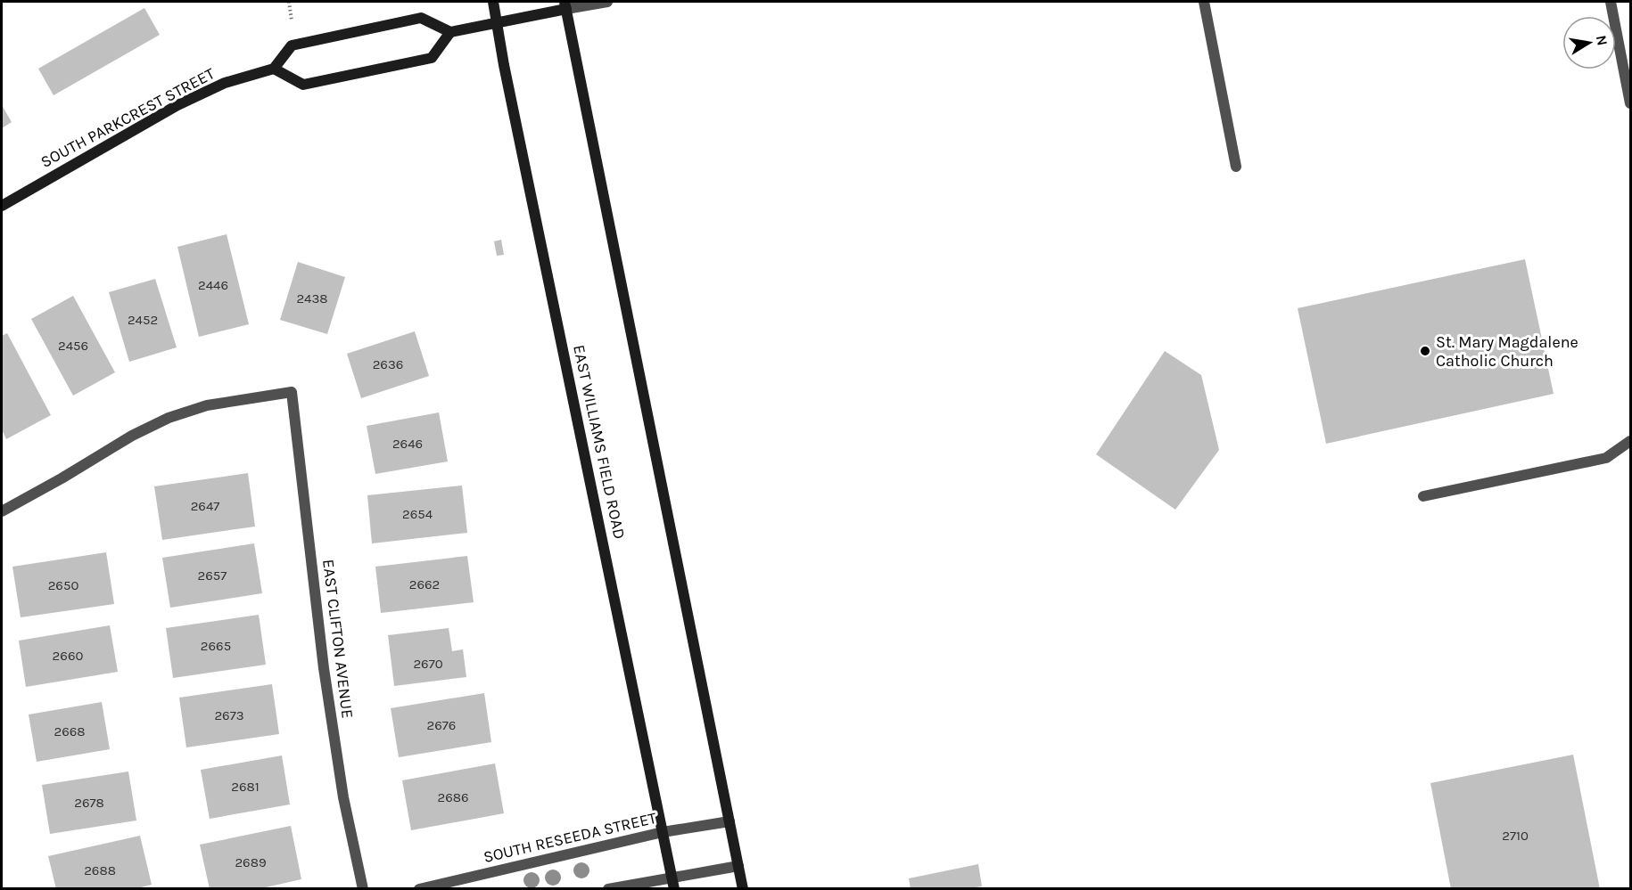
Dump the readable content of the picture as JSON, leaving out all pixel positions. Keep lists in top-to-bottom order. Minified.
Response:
{"streets":{"main road":["SOUTH PARKCREST STREET","EAST WILLIAMS FIELD ROAD"],"street":["EAST CLIFTON AVENUE","SOUTH RESEEDA STREET"]},"crossings":[["EAST WILLIAMS FIELD ROAD","SOUTH RESEEDA STREET"]],"places":["St. Mary Magdalene Catholic Church"],"house_numbers":["2446","2438","2452","2456","2636","2646","2647","2654","2657","2662","2650","2665","2660","2670","2673","2676","2668","2681","2686","2678","2710","2689","2688"],"north":"right"}
